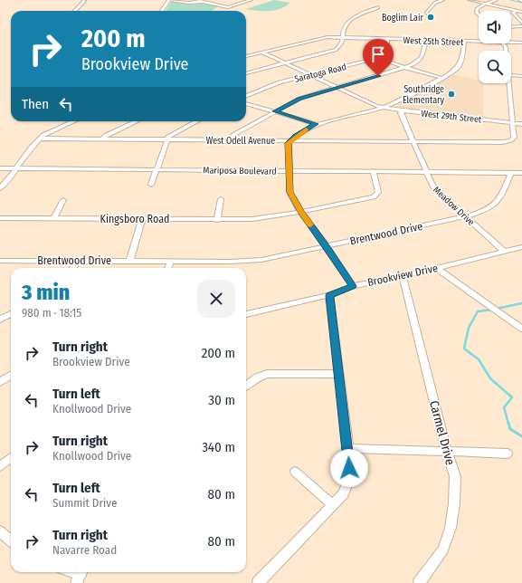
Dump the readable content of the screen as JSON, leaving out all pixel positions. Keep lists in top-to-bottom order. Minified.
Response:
{"streets":{"street":["West 25th Street","Saratoga Road","West 29th Street","West Odell Avenue","Mariposa Boulevard","Meadow Drive","Kingsboro Road","Brentwood Drive","Brookview Drive","Carmel Drive"]},"crossings":[["West 25th Street","West 29th Street"],["Saratoga Road","West 29th Street"],["West 29th Street","West Odell Avenue"],["West 29th Street","Meadow Drive"],["West Odell Avenue","Meadow Drive"],["Mariposa Boulevard","Meadow Drive"],["Mariposa Boulevard","Kingsboro Road"],["Mariposa Boulevard","Brentwood Drive"],["Meadow Drive","Brentwood Drive"],["Meadow Drive","Brookview Drive"],["Brookview Drive","Carmel Drive"]],"places":["Boglim Lair","Southridge Elementary"],"page":{"turn":["200 m","Brookview Drive"],"then":"Then","heading":["3 min","980 m · 18:15"],"list":[{"name":"Turn right","note":"Brookview Drive","value":"200 m"},{"name":"Turn left","note":"Knollwood Drive","value":"30 m"},{"name":"Turn right","note":"Knollwood Drive","value":"340 m"},{"name":"Turn left","note":"Summit Drive","value":"80 m"},{"name":"Turn right","note":"Navarre Road","value":"80 m"}]}}
